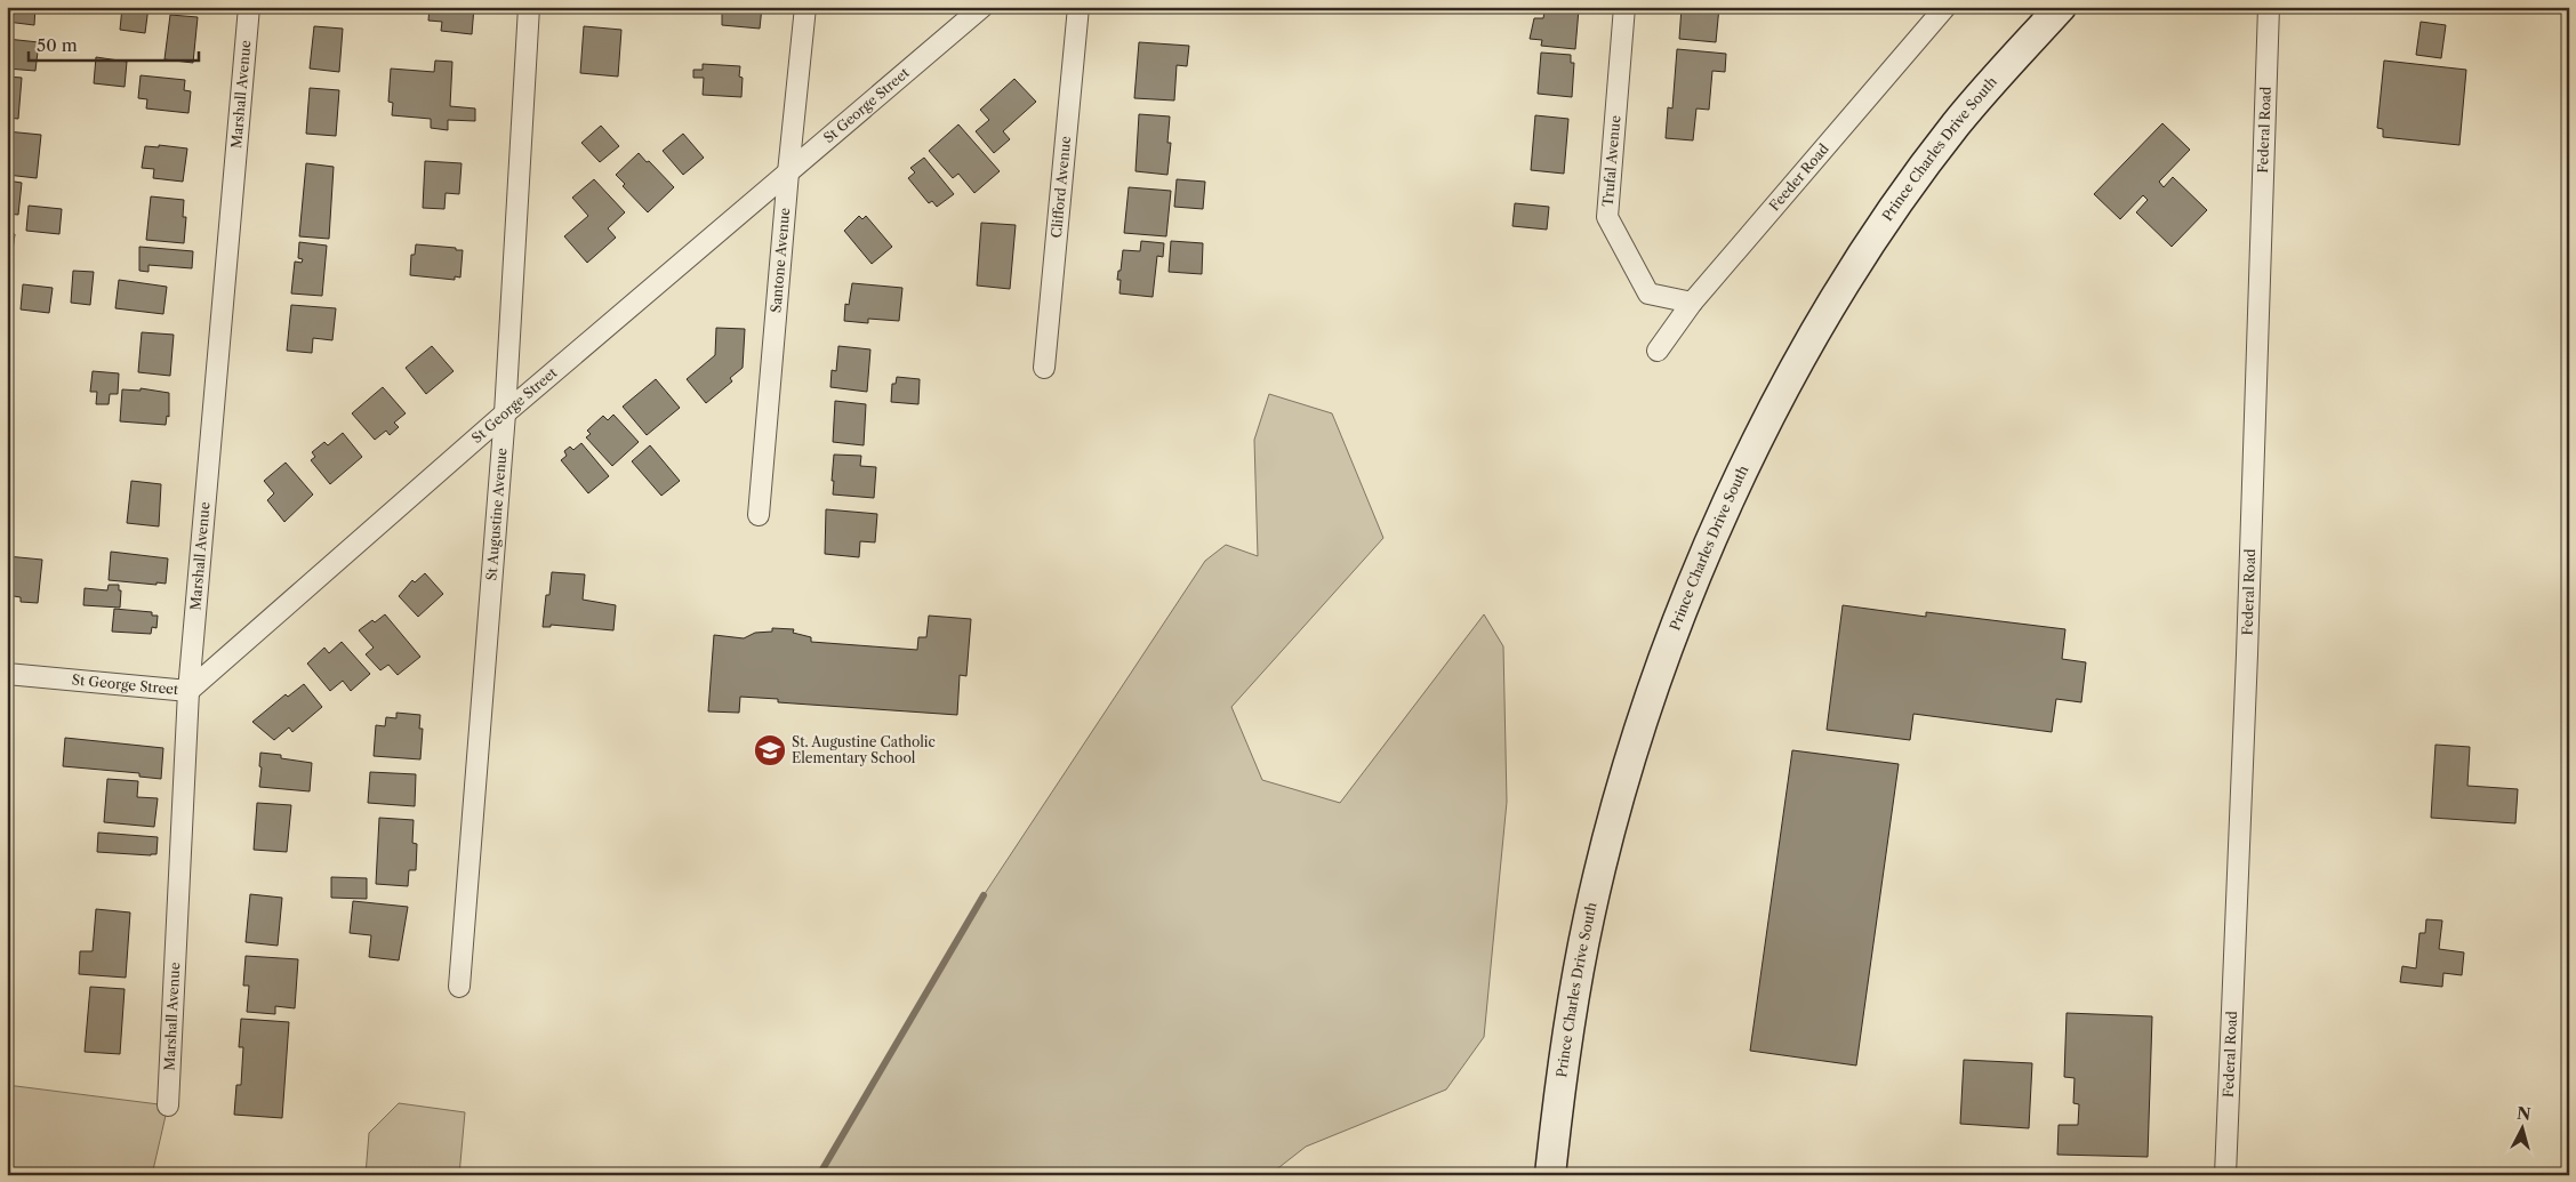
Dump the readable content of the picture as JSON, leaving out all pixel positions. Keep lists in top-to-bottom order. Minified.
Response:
{"streets":{"main road":["Prince Charles Drive South"],"street":["Marshall Avenue","St George Street","Federal Road","Trufal Avenue","Feeder Road","Clifford Avenue","Santone Avenue","St Augustine Avenue"]},"crossings":[["Marshall Avenue","St George Street"],["St George Street","Santone Avenue"],["St George Street","St Augustine Avenue"],["Trufal Avenue","Feeder Road"]],"places":{"school or university":["St. Augustine Catholic Elementary School"]},"scale_bar":"50 m","north":"top"}
